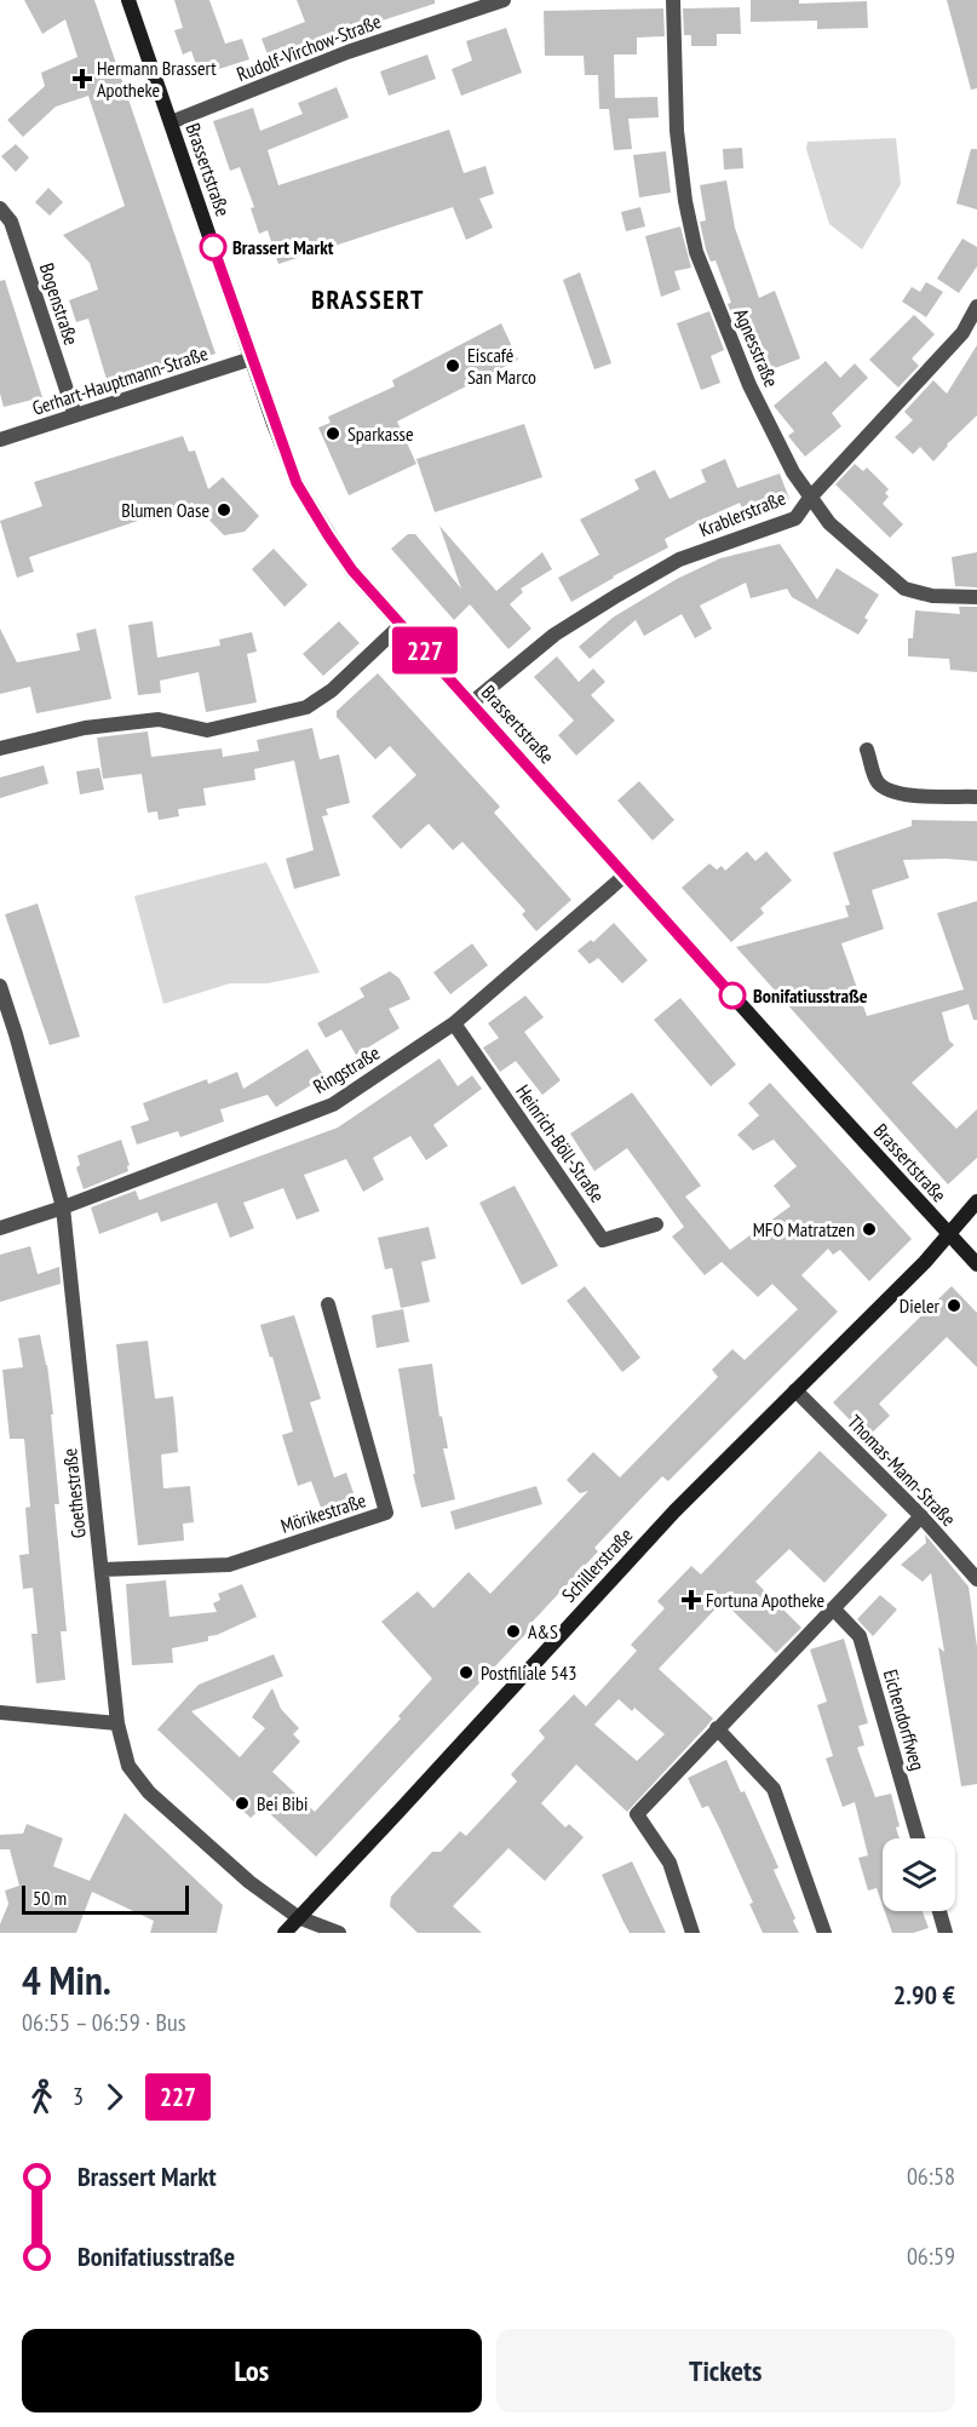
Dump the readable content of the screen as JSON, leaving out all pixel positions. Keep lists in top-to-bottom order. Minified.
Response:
{"streets":{"main road":["Brassertstraße","Schillerstraße"],"street":["Rudolf-Virchow-Straße","Bogenstraße","Agnesstraße","Gerhart-Hauptmann-Straße","Krablerstraße","Ringstraße","Heinrich-Böll-Straße","Thomas-Mann-Straße","Goethestraße","Mörikestraße","Eichendorffweg"]},"crossings":[["Rudolf-Virchow-Straße","Brassertstraße"],["Brassertstraße","Gerhart-Hauptmann-Straße"],["Brassertstraße","Krablerstraße"],["Brassertstraße","Ringstraße"],["Brassertstraße","Schillerstraße"],["Bogenstraße","Gerhart-Hauptmann-Straße"],["Agnesstraße","Krablerstraße"],["Ringstraße","Heinrich-Böll-Straße"],["Ringstraße","Goethestraße"],["Thomas-Mann-Straße","Schillerstraße"],["Goethestraße","Mörikestraße"],["Goethestraße","Schillerstraße"]],"districts":["BRASSERT"],"places":{"health":["Hermann Brassert Apotheke","Fortuna Apotheke"],"other":["Brassert Markt","Eiscafé San Marco","Sparkasse","Blumen Oase","Bonifatiusstraße","MFO Matratzen","Dieler","A&S","Postfiliale 543","Bei Bibi"]},"lines":["bus line 227"],"scale_bar":"50 m","page":{"on_map":"227","scale":"50 m","heading":["4 Min.","06:55 – 06:59 · Bus","2.90 €"],"legs":["3","227"],"list":[{"name":"Brassert Markt","value":"06:58"},{"name":"Bonifatiusstraße","value":"06:59"}],"buttons":["Los","Tickets"]}}
